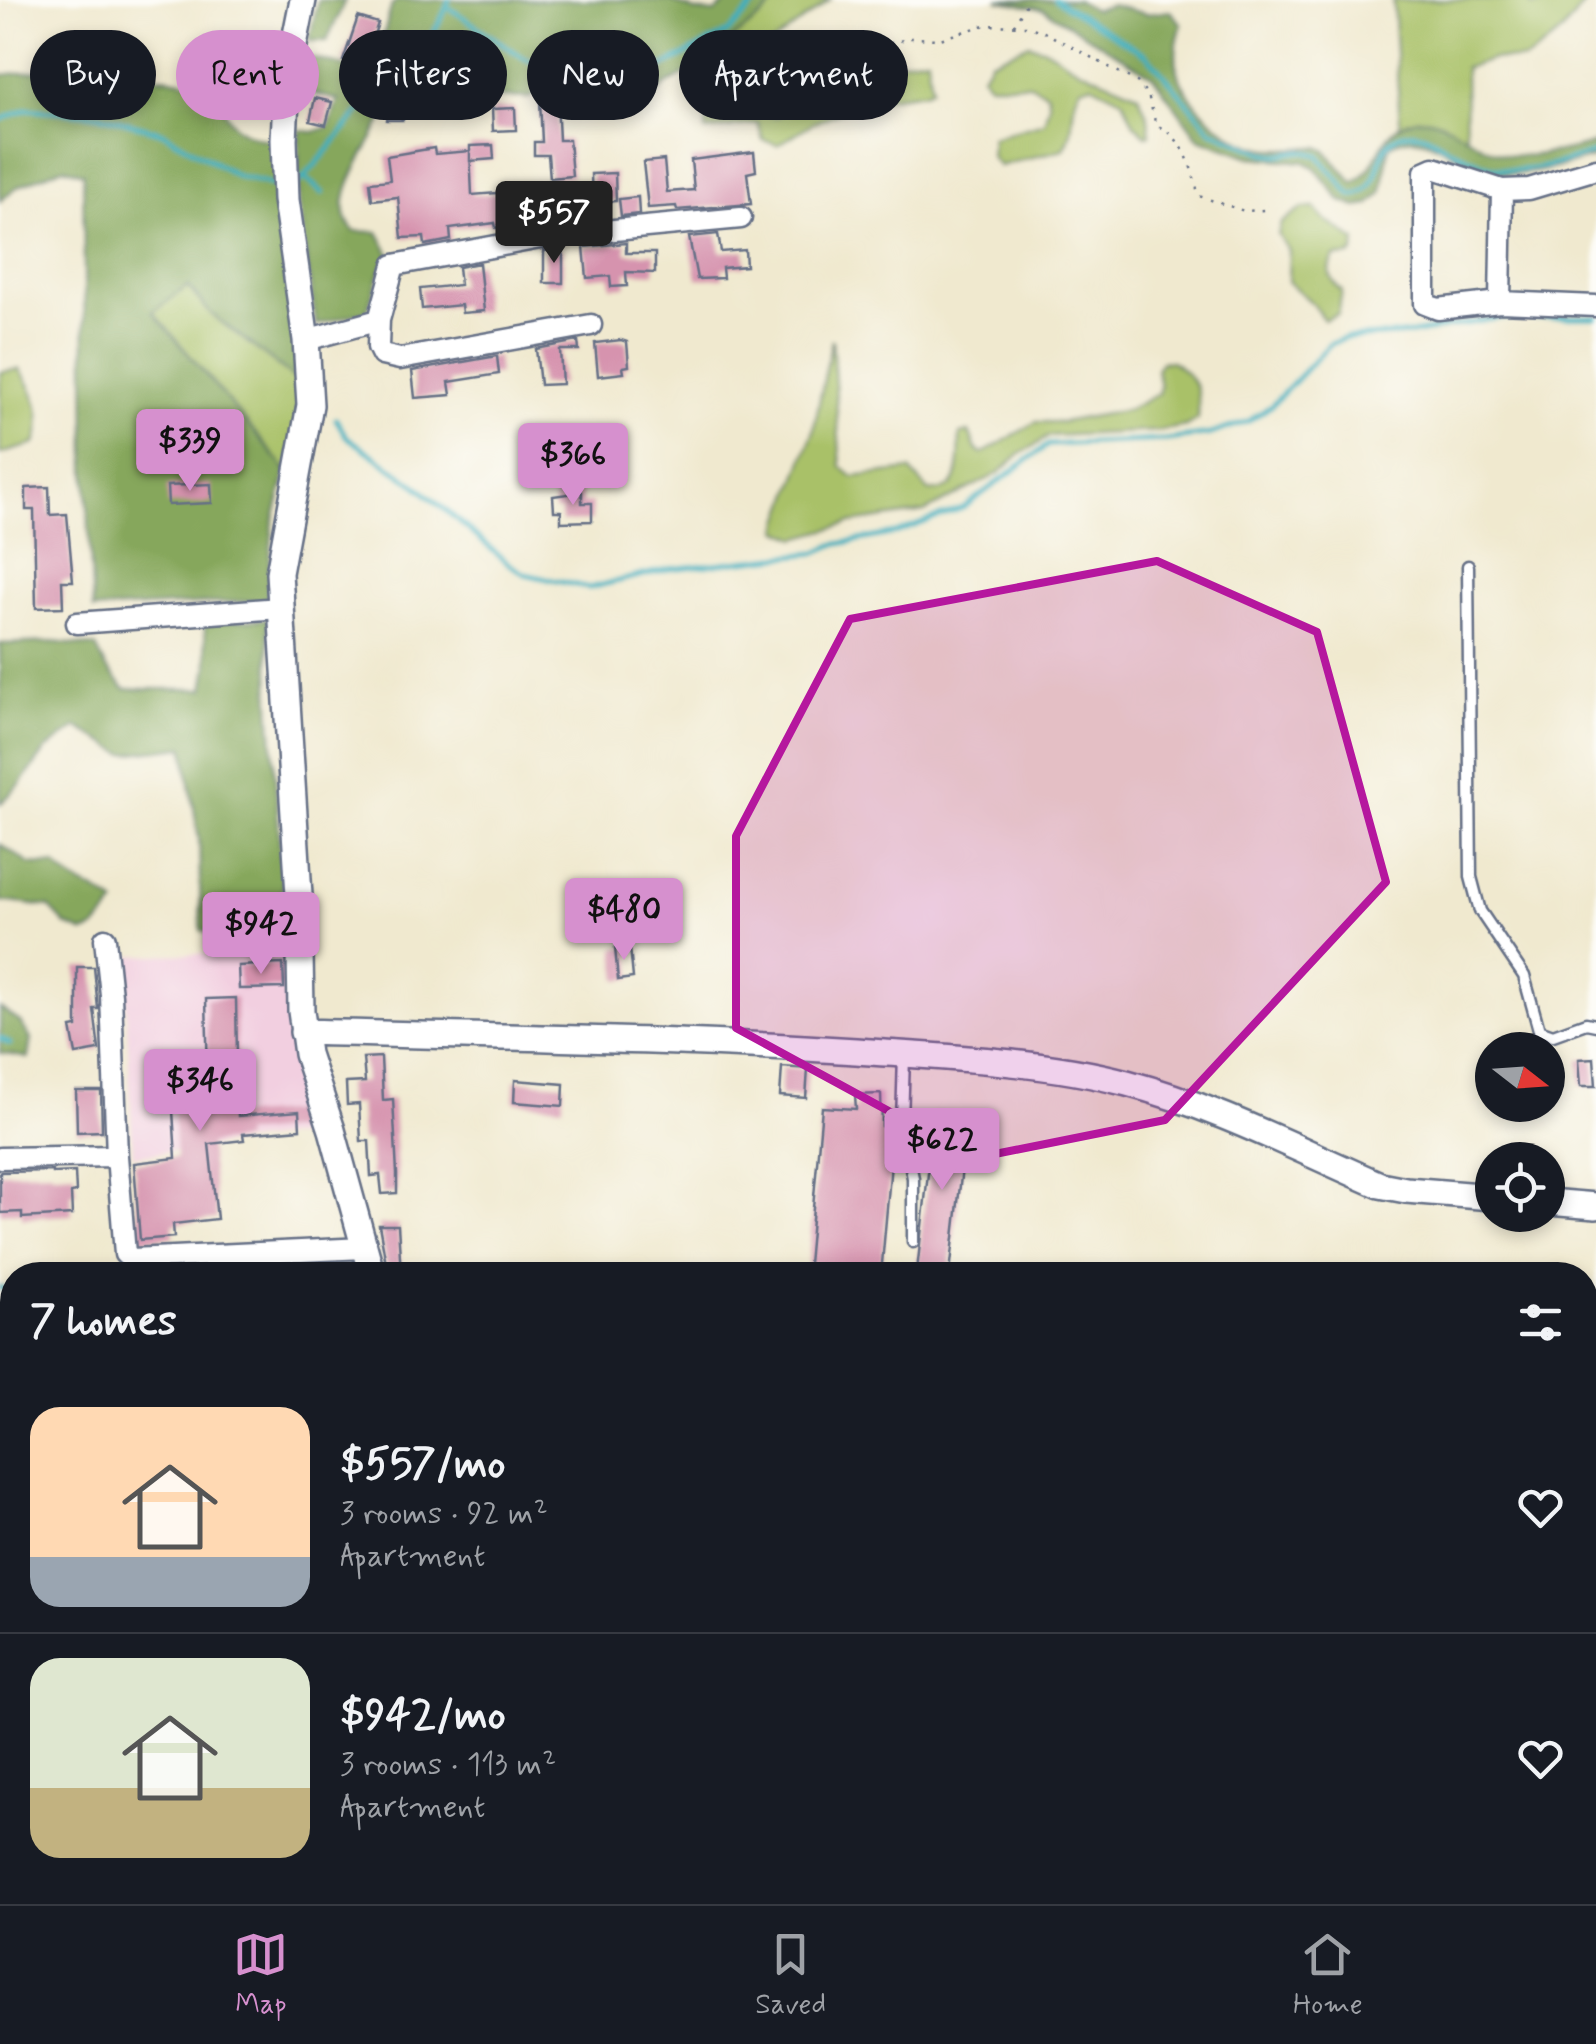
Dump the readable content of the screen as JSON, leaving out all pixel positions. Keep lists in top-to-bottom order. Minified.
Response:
{"north":"right","page":{"chip":["Buy","Rent","Filters","New","Apartment"],"price":["$557","$339","$366","$480","$942","$346","$622"],"heading":"7 homes","list":[{"name":"$557/mo","note":"3 rooms · 92 m² · Apartment"},{"name":"$942/mo","note":"3 rooms · 113 m² · Apartment"}],"tabs":["Map","Saved","Home"]}}
